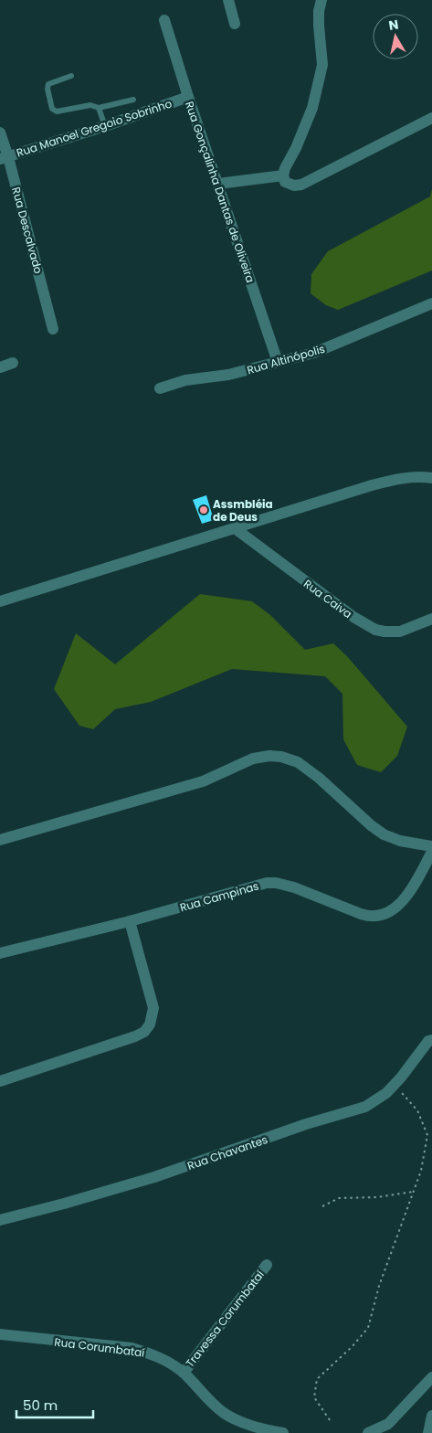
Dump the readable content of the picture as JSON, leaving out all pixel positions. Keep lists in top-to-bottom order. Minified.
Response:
{"streets":{"street":["Rua Manoel Gregoio Sobrinho","Rua Gonçalinha Dantas de Oliveira","Rua Descalvado","Rua Altinópolis","Rua Caiva","Rua Campinas","Rua Chavantes","Travessa Corumbataí","Rua Corumbataí"]},"crossings":[["Rua Manoel Gregoio Sobrinho","Rua Gonçalinha Dantas de Oliveira"],["Rua Manoel Gregoio Sobrinho","Rua Descalvado"],["Rua Gonçalinha Dantas de Oliveira","Rua Altinópolis"],["Travessa Corumbataí","Rua Corumbataí"]],"places":["Assmbléia de Deus"],"scale_bar":"50 m","north":"top"}
